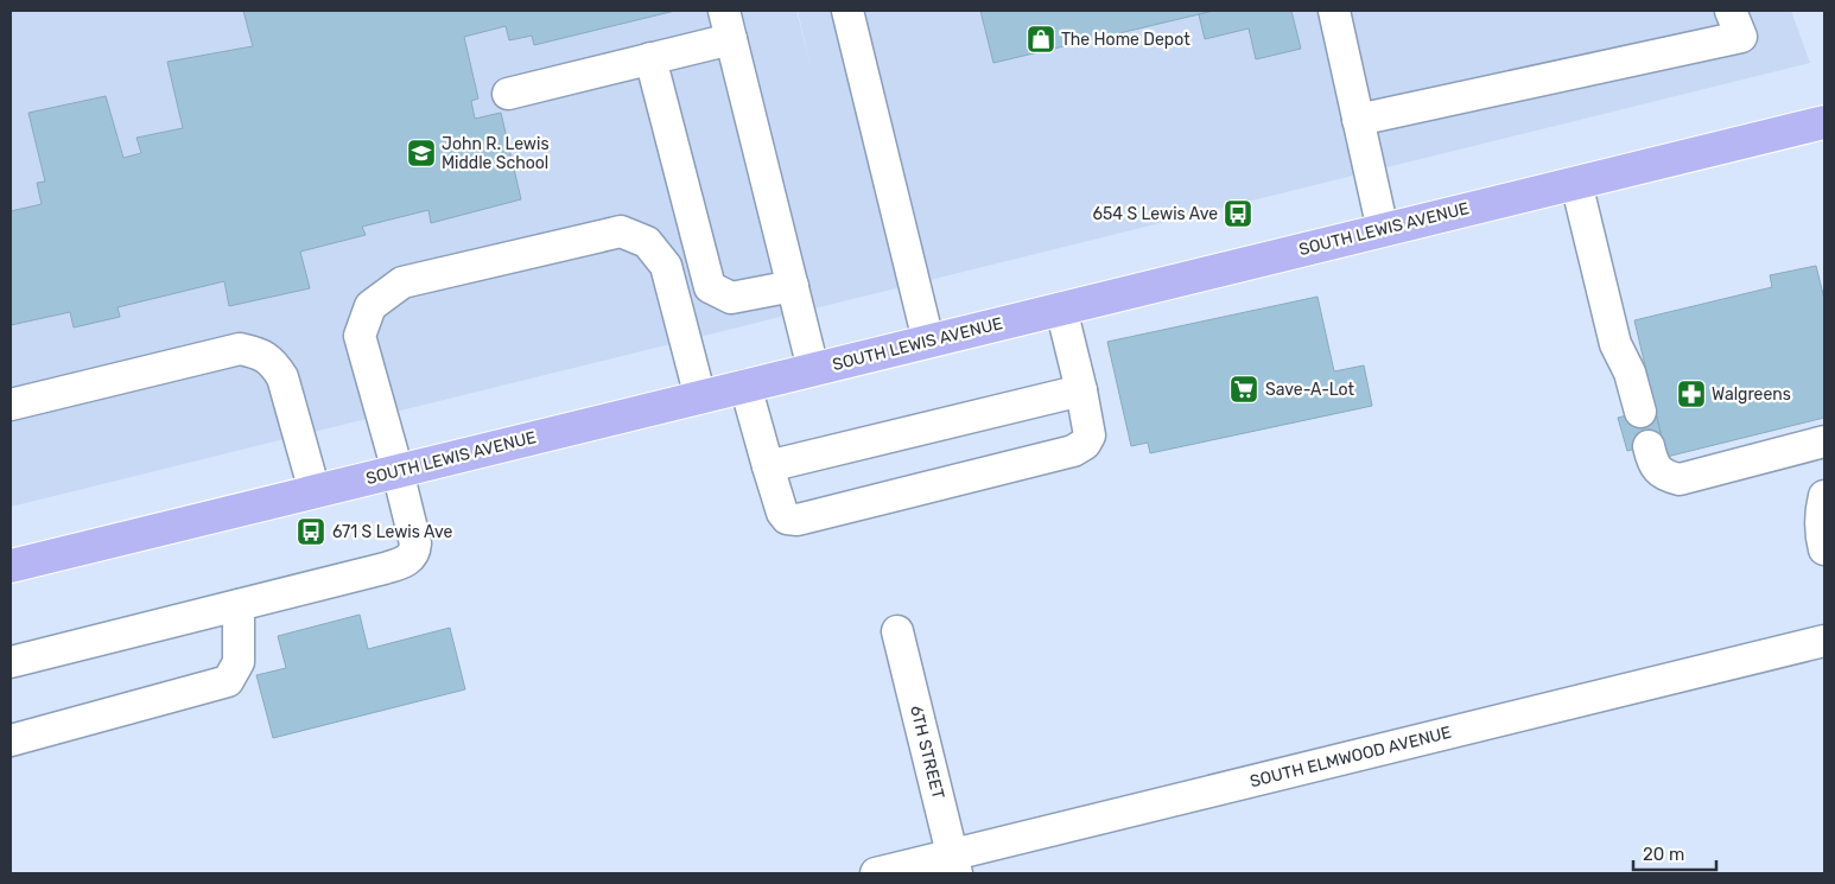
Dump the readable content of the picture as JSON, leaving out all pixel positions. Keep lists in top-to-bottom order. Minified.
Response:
{"streets":{"main road":["SOUTH LEWIS AVENUE"],"street":["6TH STREET","SOUTH ELMWOOD AVENUE"]},"crossings":[["6TH STREET","SOUTH ELMWOOD AVENUE"]],"places":{"shop":["The Home Depot"],"school or university":["John R. Lewis Middle School"],"bus stop":["654 S Lewis Ave","671 S Lewis Ave"],"supermarket":["Save-A-Lot"],"pharmacy":["Walgreens"]},"scale_bar":"20 m"}
